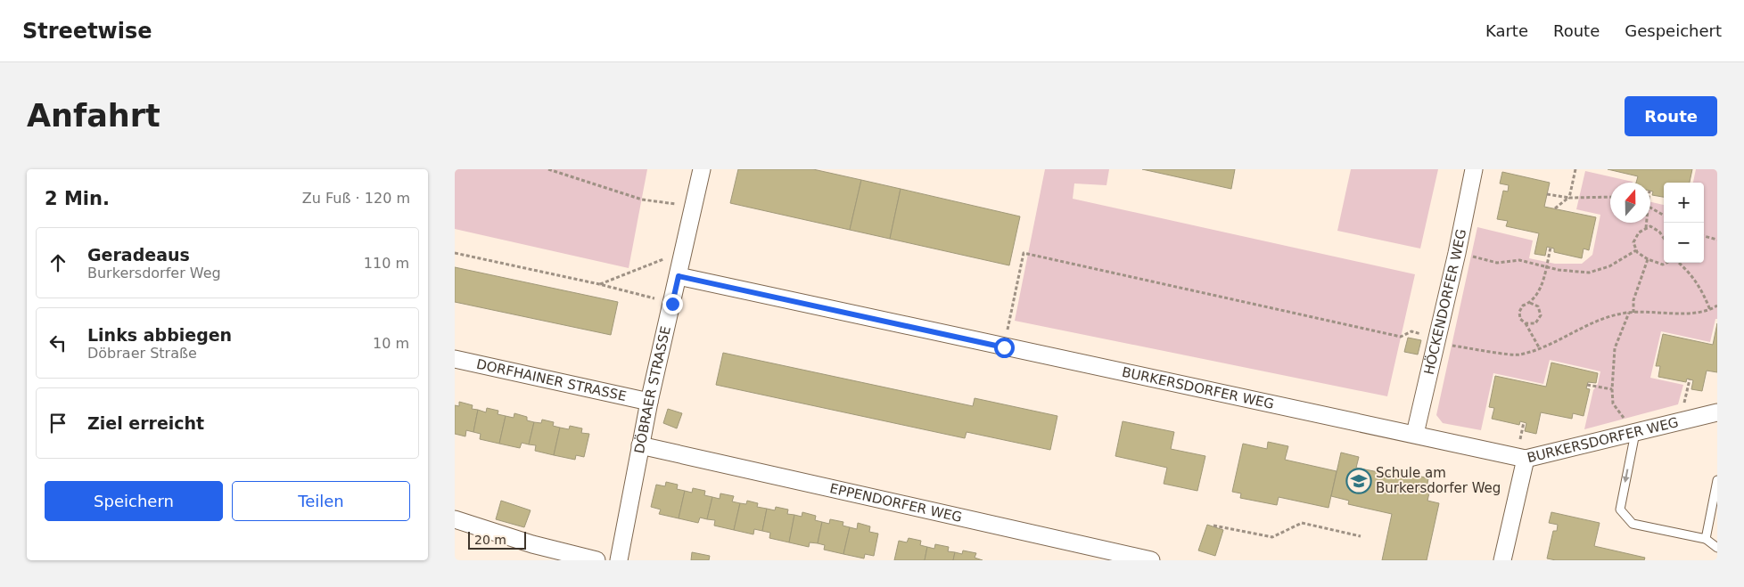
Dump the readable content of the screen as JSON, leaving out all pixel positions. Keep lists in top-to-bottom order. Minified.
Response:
{"streets":{"street":["HÖCKENDORFER WEG","DORFHAINER STRASSE","BURKERSDORFER WEG","DÖBRAER STRASSE","EPPENDORFER WEG"]},"crossings":[["HÖCKENDORFER WEG","BURKERSDORFER WEG"],["DORFHAINER STRASSE","DÖBRAER STRASSE"],["BURKERSDORFER WEG","DÖBRAER STRASSE"],["DÖBRAER STRASSE","EPPENDORFER WEG"]],"places":{"school or university":["Schule am Burkersdorfer Weg"]},"scale_bar":"20 m","north":"top","page":{"header":"Streetwise","nav":["Karte","Route","Gespeichert"],"buttons":["Route",["Speichern","Teilen"]],"title":"Anfahrt","heading":["2 Min.","Zu Fuß · 120 m"],"map_buttons":["+","−"],"list":[["Geradeaus","Burkersdorfer Weg","110 m"],["Links abbiegen","Döbraer Straße","10 m"],"Ziel erreicht"],"scale":"20 m"}}
